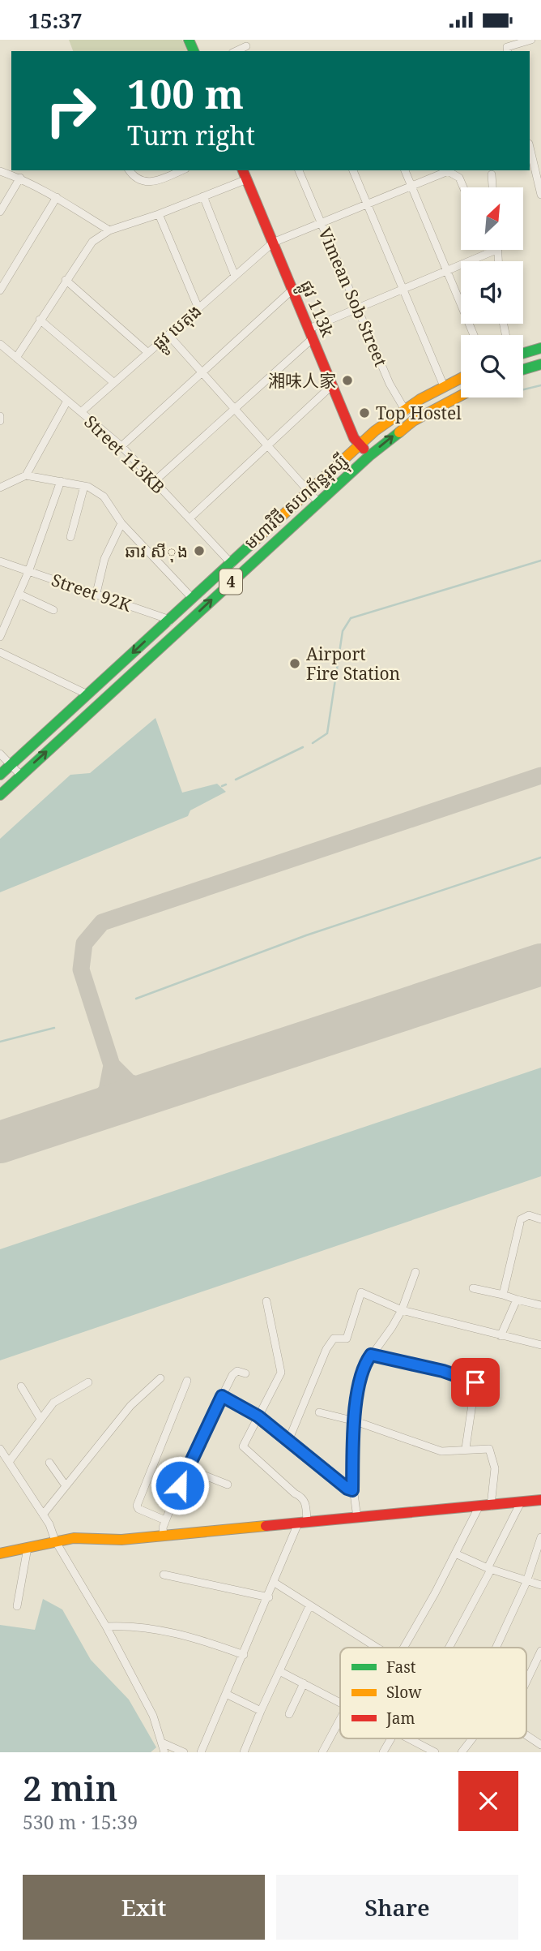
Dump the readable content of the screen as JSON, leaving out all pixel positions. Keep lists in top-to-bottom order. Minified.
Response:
{"streets":{"main road":["ផ្លូវ 113k","មហាវិថី សហព័ន្ធរុស្ស៊ី","4"],"street":["Vimean Sob Street","ផ្លូវ បេតុង","Street 113KB","Street 92K"]},"crossings":[["Vimean Sob Street","មហាវិថី សហព័ន្ធរុស្ស៊ី"],["ផ្លូវ 113k","ផ្លូវ បេតុង"],["ផ្លូវ 113k","មហាវិថី សហព័ន្ធរុស្ស៊ី"],["ផ្លូវ បេតុង","Street 113KB"],["Street 113KB","មហាវិថី សហព័ន្ធរុស្ស៊ី"],["មហាវិថី សហព័ន្ធរុស្ស៊ី","Street 92K"]],"places":["湘味人家","Top Hostel","ឆាវ សីុង","Airport Fire Station"],"legend":["Fast","Slow","Jam"],"north":"top right","page":{"status":"15:37","turn":["100 m","Turn right"],"heading":["2 min","530 m · 15:39"],"buttons":["Exit","Share"]}}
